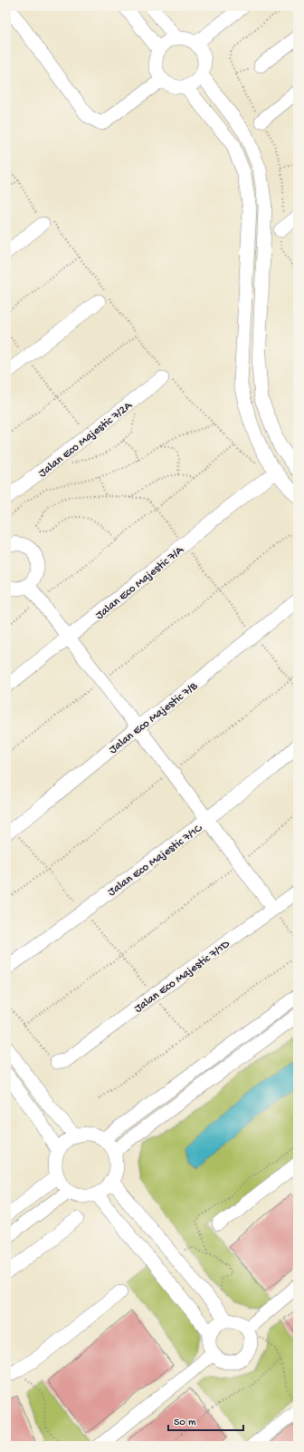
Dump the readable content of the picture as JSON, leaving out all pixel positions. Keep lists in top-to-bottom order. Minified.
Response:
{"streets":{"street":["Jalan Eco Majestic 7/2A","Jalan Eco Majestic 7/A","Jalan Eco Majestic 7/B","Jalan Eco Majestic 7/1C","Jalan Eco Majestic 7/1D"]},"scale_bar":"50 m"}
